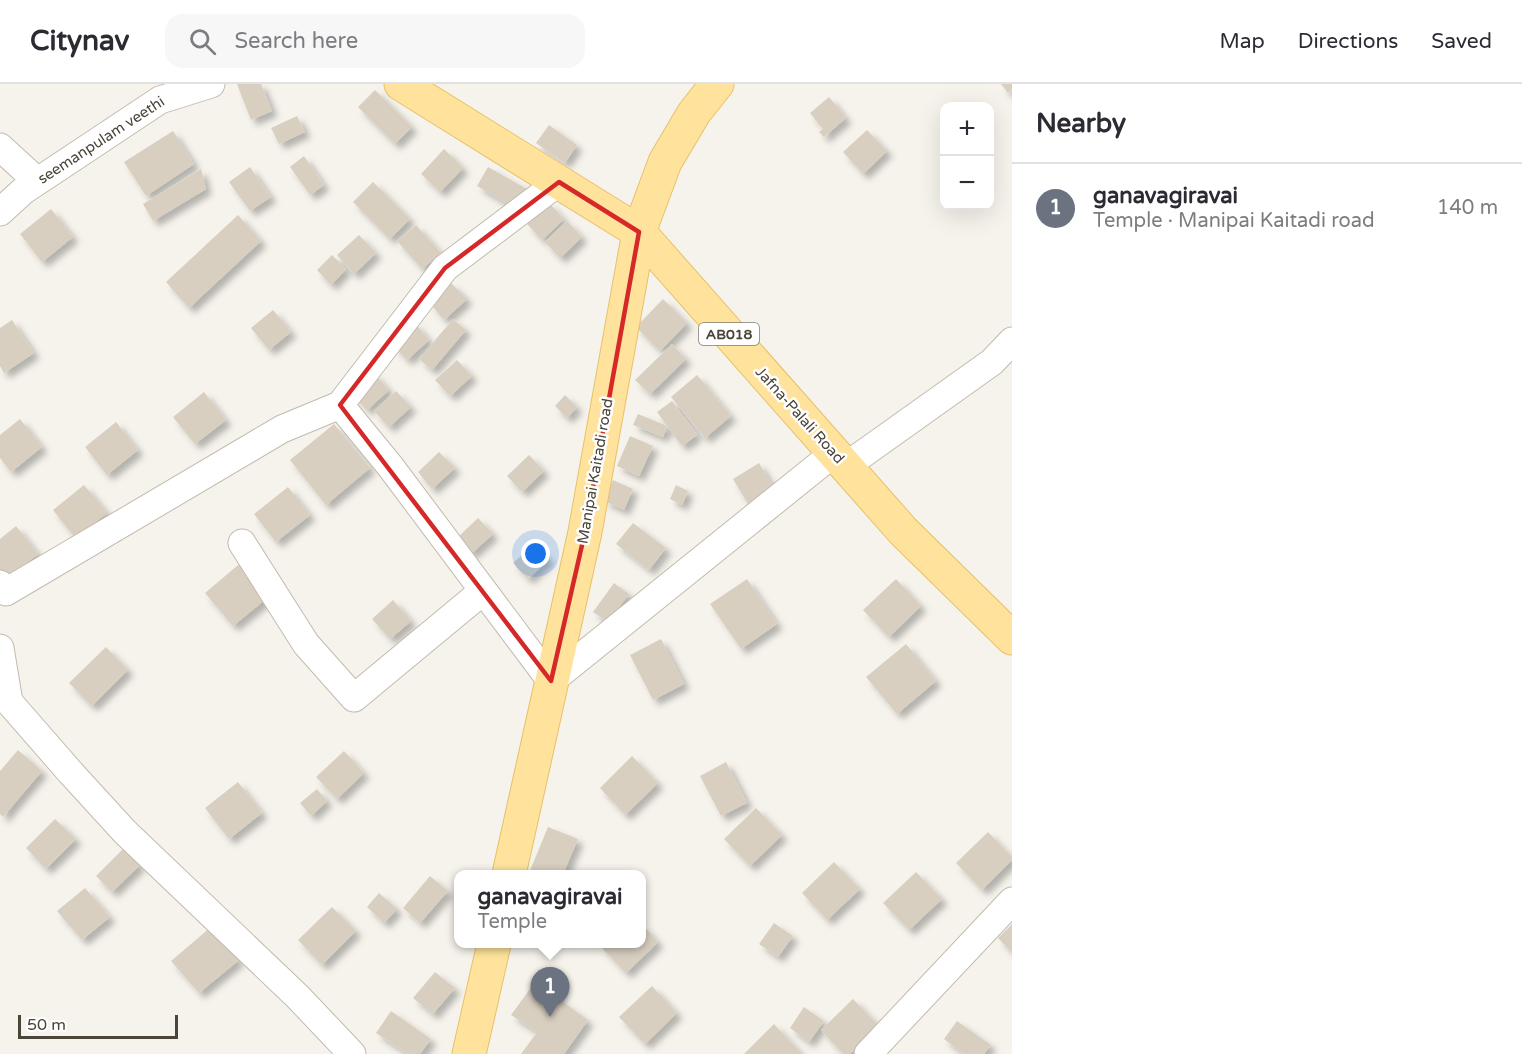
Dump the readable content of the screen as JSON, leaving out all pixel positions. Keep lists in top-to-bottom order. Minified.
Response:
{"streets":{"main road":["AB018","Jafna-Palali Road","Manipai Kaitadi road"],"street":["seemanpulam veethi"]},"crossings":[["Jafna-Palali Road","Manipai Kaitadi road"]],"scale_bar":"50 m","page":{"header":"Citynav","search":"Search here","nav":["Map","Directions","Saved"],"heading":"Nearby","map_buttons":["+","−"],"list":[{"mark":"1","name":"ganavagiravai","note":"Temple · Manipai Kaitadi road","value":"140 m"}],"popup":["ganavagiravai","Temple"],"pins":"1","scale":"50 m"}}
